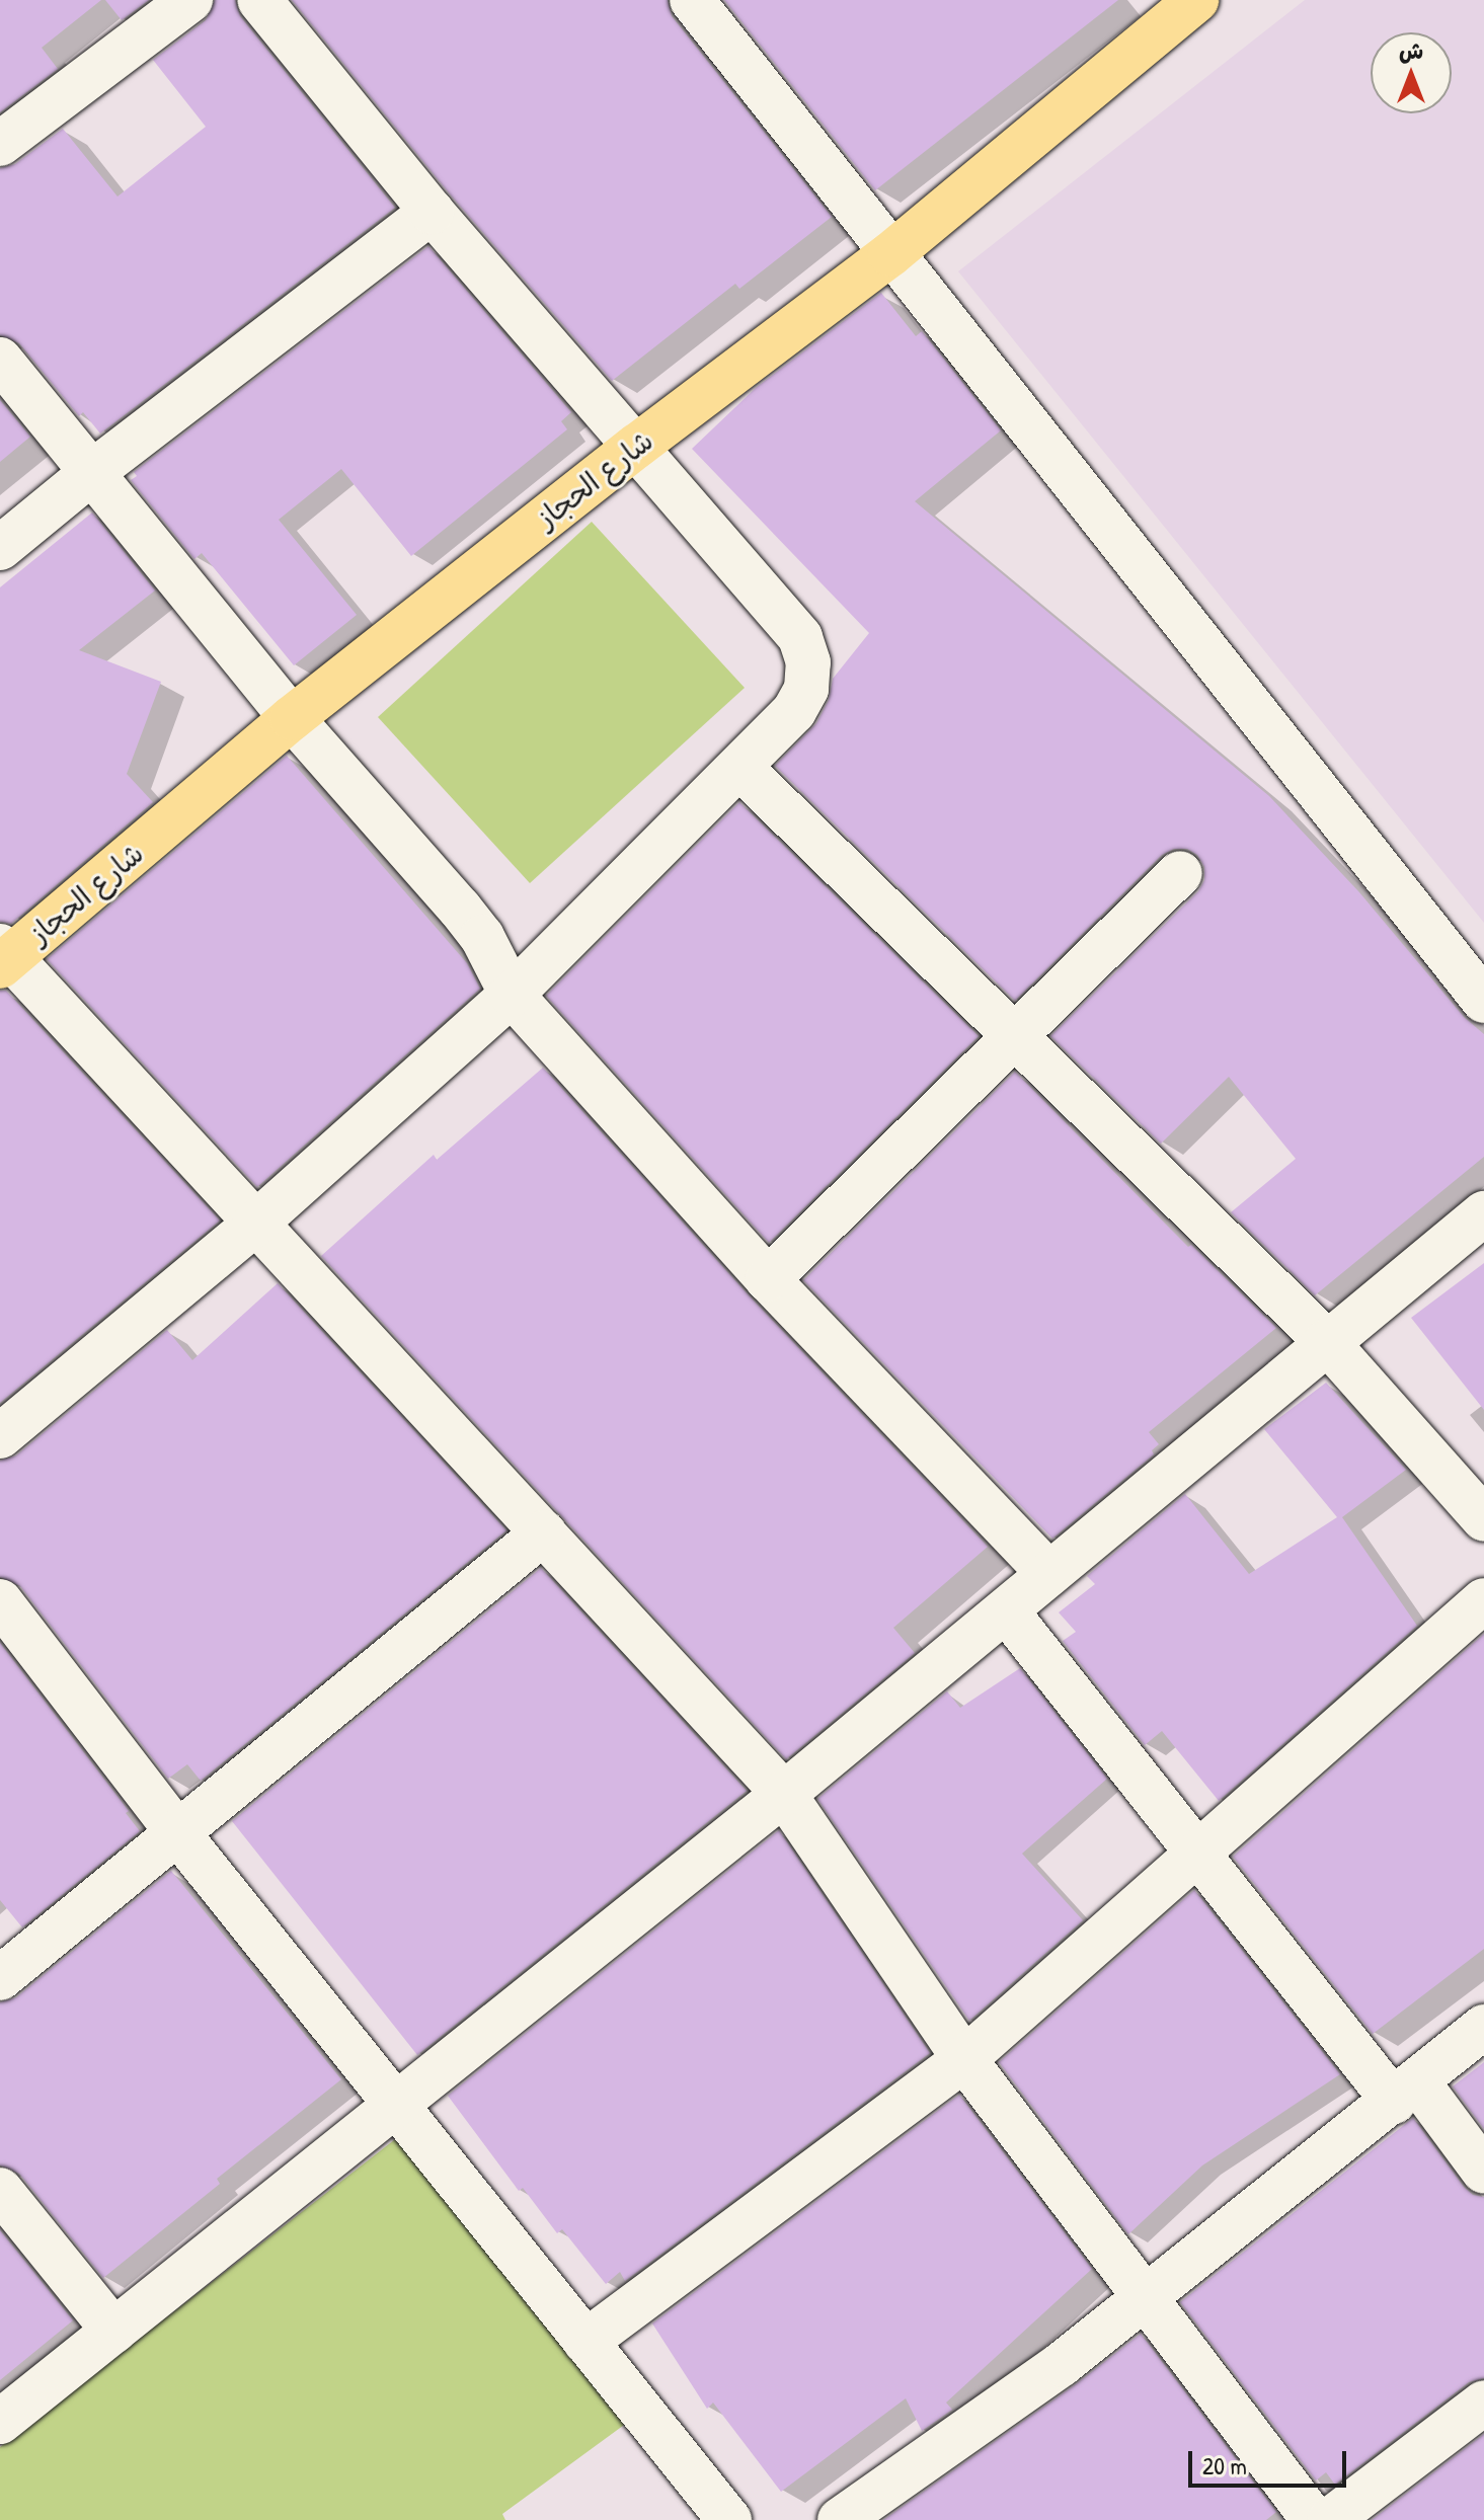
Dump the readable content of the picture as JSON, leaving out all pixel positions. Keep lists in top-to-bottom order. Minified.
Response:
{"streets":{"main road":["شارع الحجاز"]},"scale_bar":"20 m","north":"top"}
